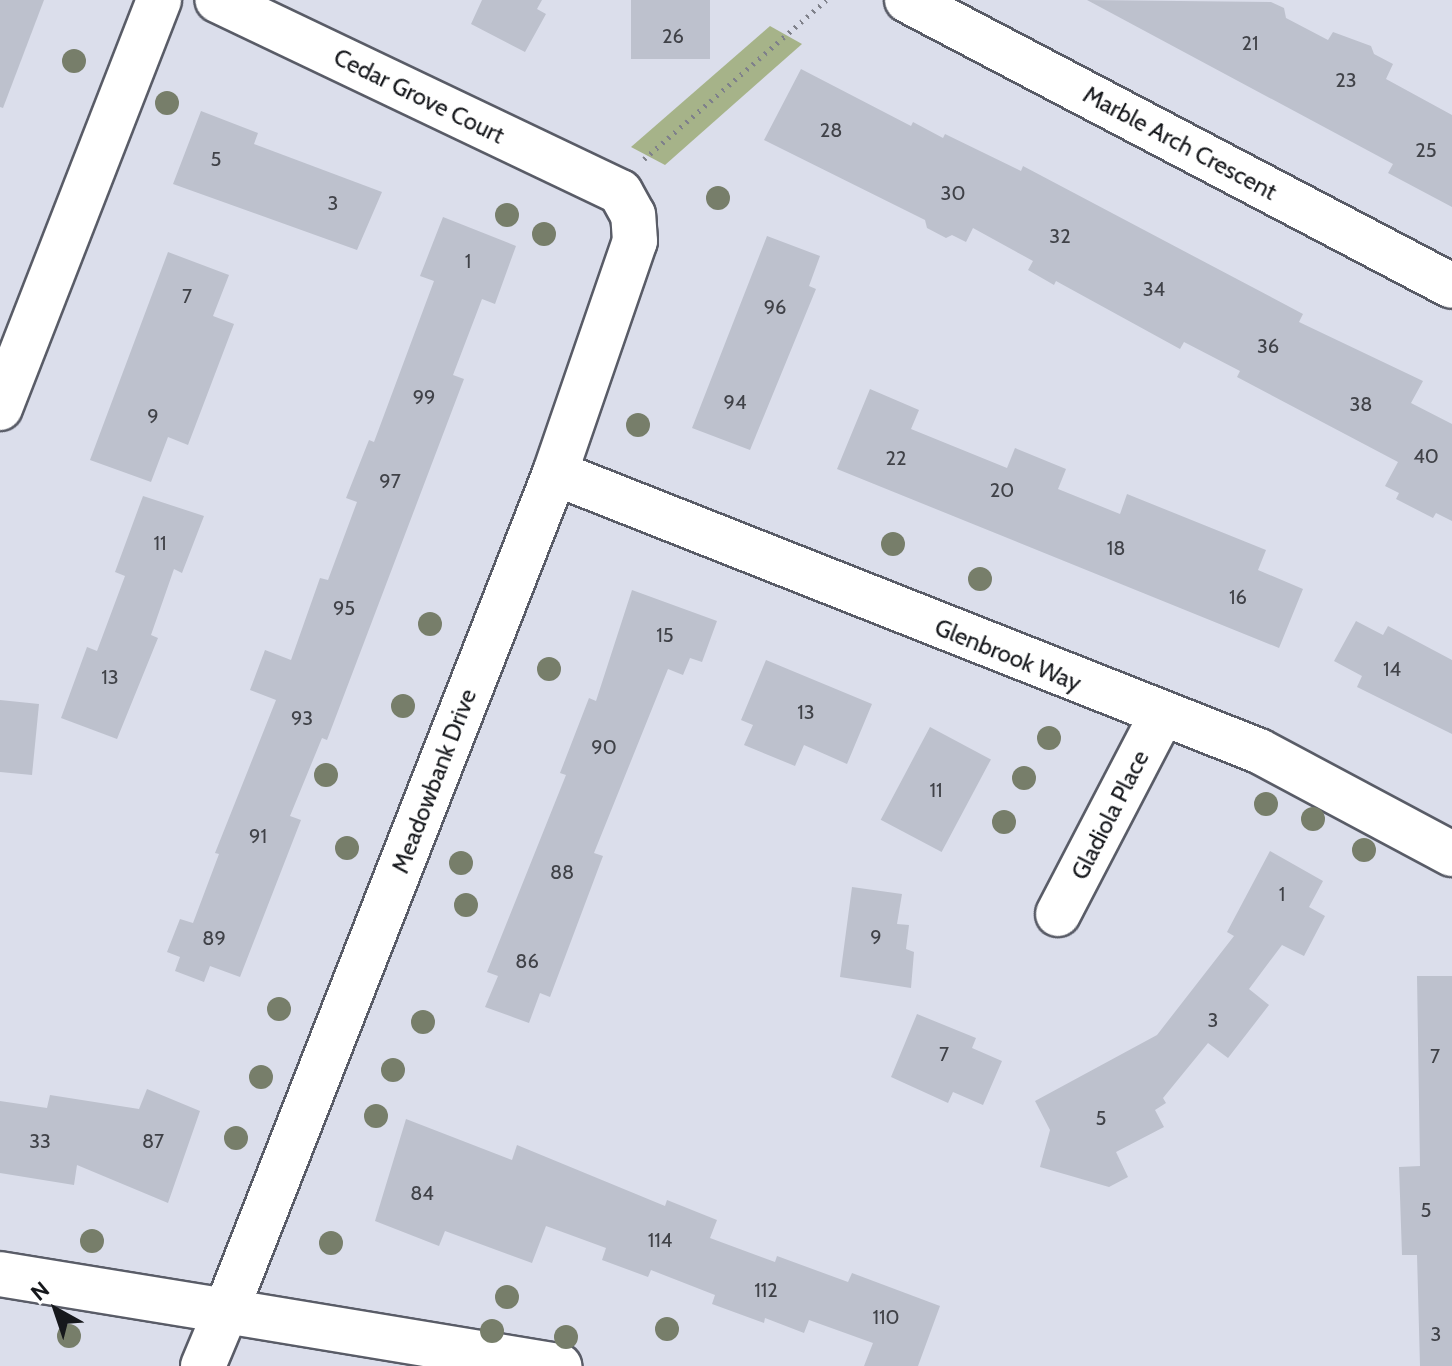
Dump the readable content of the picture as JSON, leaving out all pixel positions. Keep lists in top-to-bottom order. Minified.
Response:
{"streets":{"street":["Cedar Grove Court","Marble Arch Crescent","Glenbrook Way","Meadowbank Drive","Gladiola Place"]},"crossings":[["Cedar Grove Court","Meadowbank Drive"],["Glenbrook Way","Meadowbank Drive"],["Glenbrook Way","Gladiola Place"]],"house_numbers":["26","21","23","28","25","5","30","3","32","1","34","7","96","36","99","94","38","9","40","22","97","20","11","18","16","95","15","14","13","13","93","90","11","91","88","1","9","89","86","3","7","7","5","33","87","84","5","114","112","110","3"],"north":"top left"}
